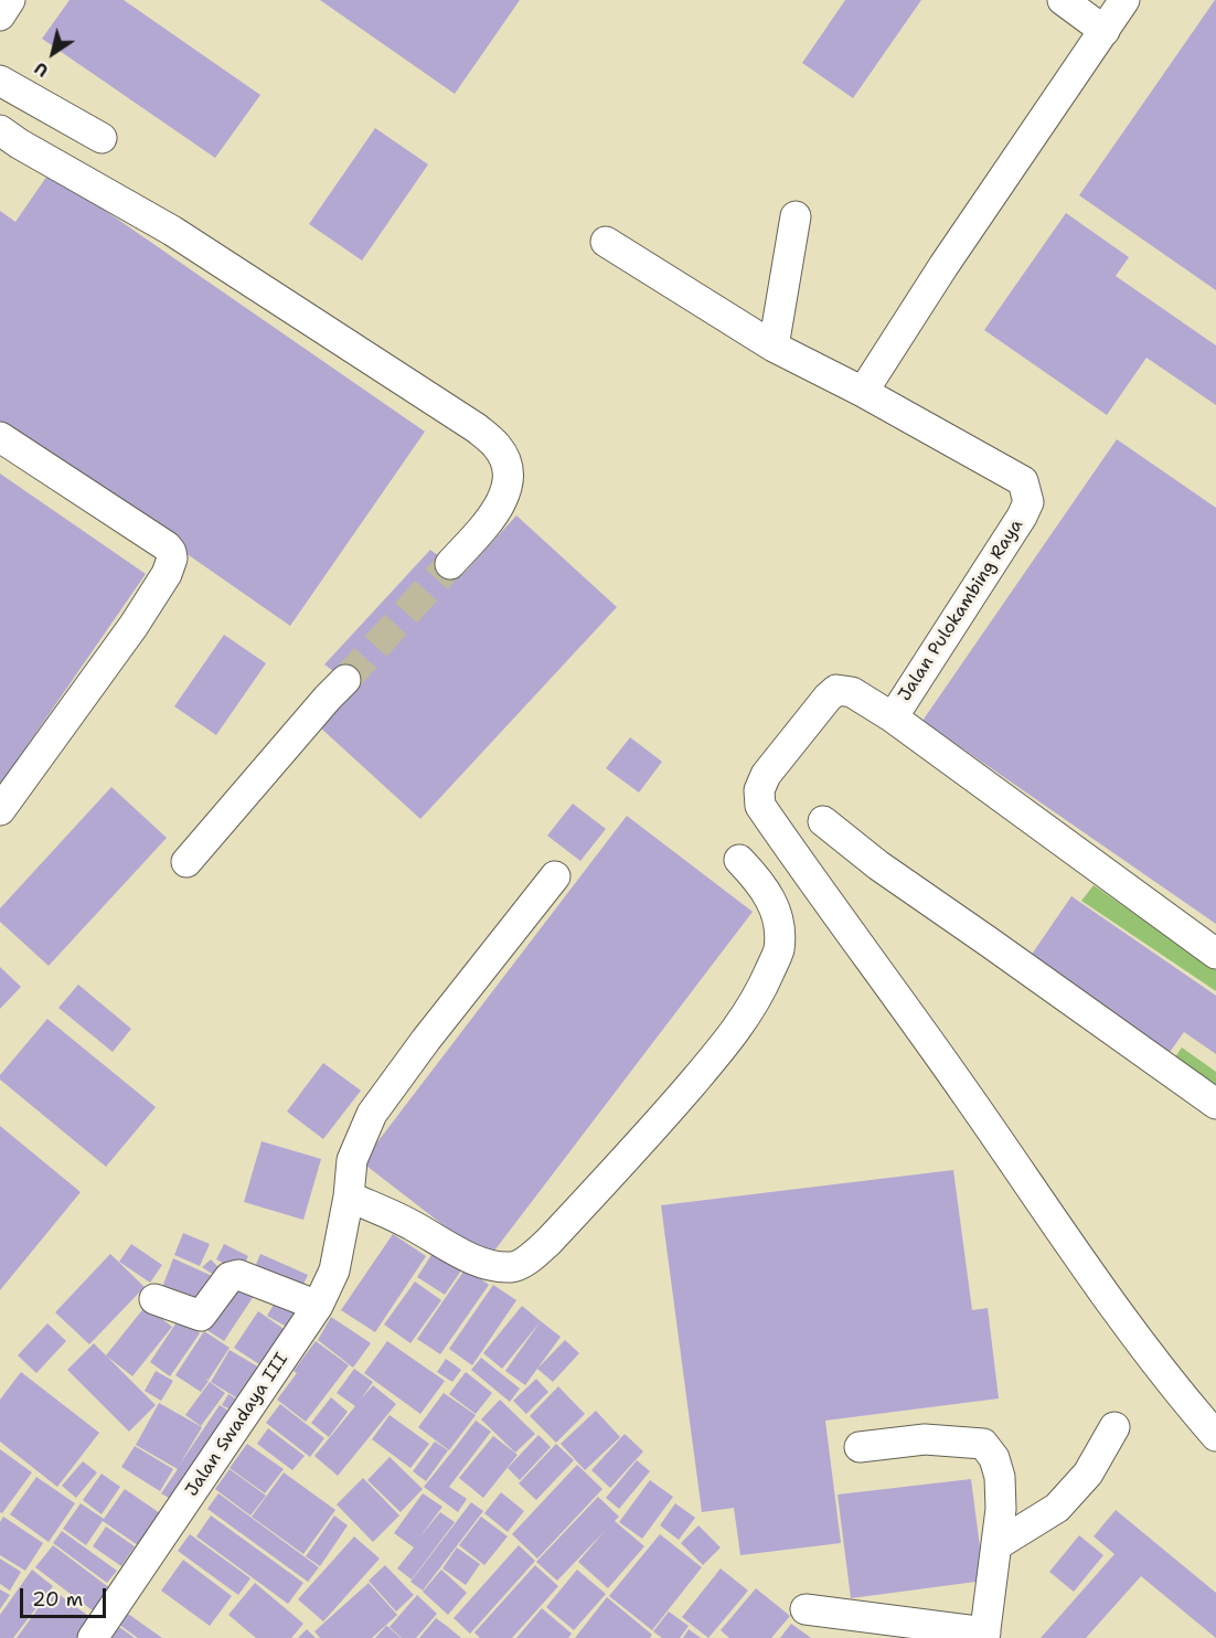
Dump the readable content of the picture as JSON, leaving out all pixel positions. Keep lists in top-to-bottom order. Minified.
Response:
{"streets":{"street":["Jalan Pulokambing Raya","Jalan Swadaya III"]},"scale_bar":"20 m","north":"bottom left"}
